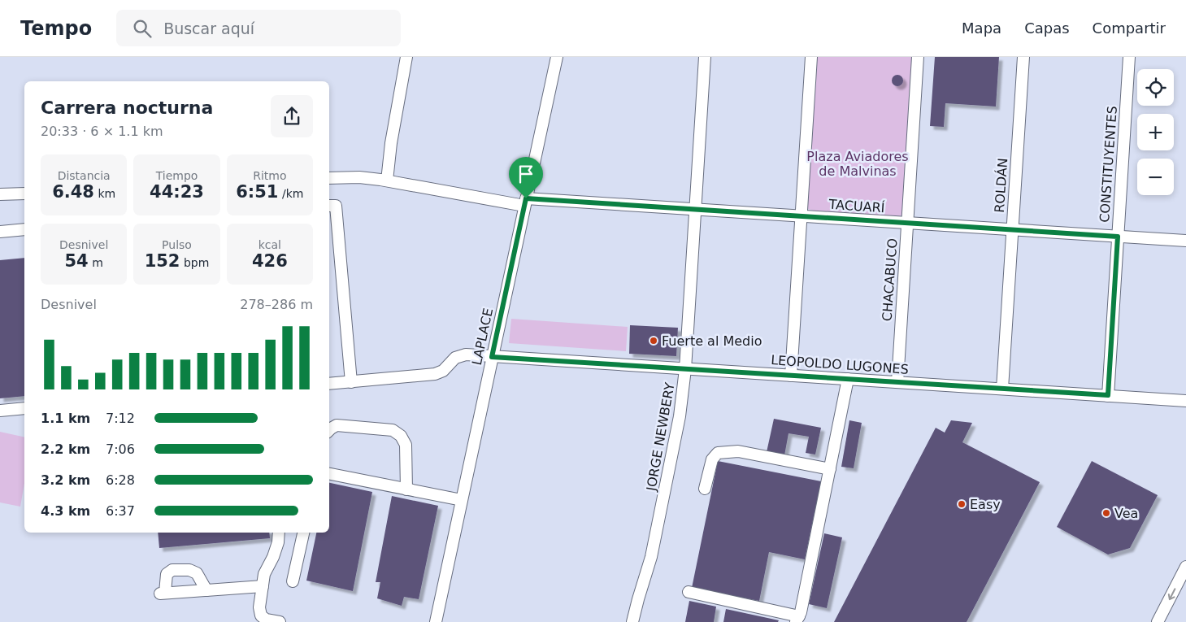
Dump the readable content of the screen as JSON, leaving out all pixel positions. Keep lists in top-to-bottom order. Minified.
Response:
{"streets":{"street":["CONSTITUYENTES","ROLDÁN","TACUARÍ","CHACABUCO","LAPLACE","LEOPOLDO LUGONES","JORGE NEWBERY"]},"crossings":[["CONSTITUYENTES","TACUARÍ"],["CONSTITUYENTES","LEOPOLDO LUGONES"],["ROLDÁN","TACUARÍ"],["ROLDÁN","LEOPOLDO LUGONES"],["TACUARÍ","CHACABUCO"],["TACUARÍ","LAPLACE"],["TACUARÍ","JORGE NEWBERY"],["CHACABUCO","LEOPOLDO LUGONES"],["LAPLACE","LEOPOLDO LUGONES"],["LEOPOLDO LUGONES","JORGE NEWBERY"]],"parks":["Plaza Aviadores de Malvinas"],"places":["Fuerte al Medio","Easy","Vea"],"page":{"header":"Tempo","search":"Buscar aquí","nav":["Mapa","Capas","Compartir"],"map_buttons":["+","−"],"heading":["Carrera nocturna","20:33 · 6 × 1.1 km"],"stats":[["Distancia","6.48 km"],["Tiempo","44:23"],["Ritmo","6:51 /km"],["Desnivel","54 m"],["Pulso","152 bpm"],["kcal","426"]],"chart":["Desnivel","278–286 m"],"list":[{"name":"1.1 km","note":"7:12"},{"name":"2.2 km","note":"7:06"},{"name":"3.2 km","note":"6:28"},{"name":"4.3 km","note":"6:37"}]}}
